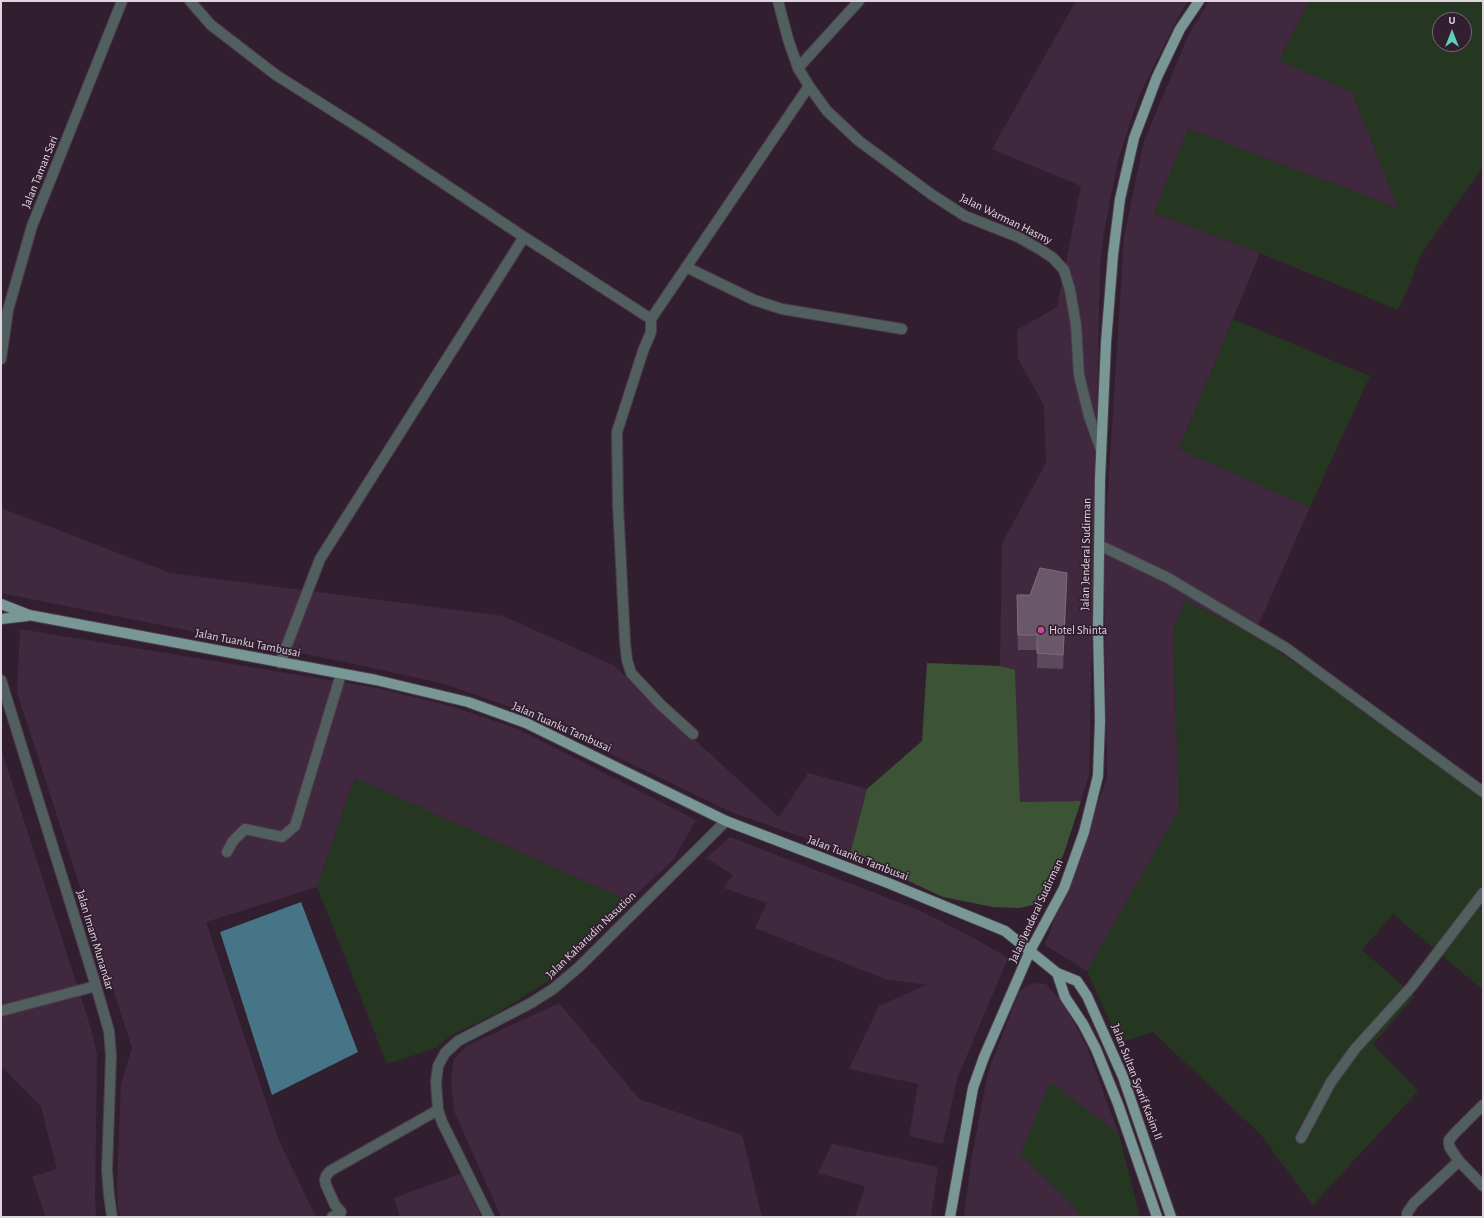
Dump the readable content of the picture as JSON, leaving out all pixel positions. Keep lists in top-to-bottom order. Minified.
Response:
{"streets":{"main road":["Jalan Jenderal Sudirman","Jalan Tuanku Tambusai","Jalan Sultan Syarif Kasim II"],"street":["Jalan Taman Sari","Jalan Warman Hasmy","Jalan Kaharudin Nasution","Jalan Imam Munandar"]},"crossings":[["Jalan Warman Hasmy","Jalan Jenderal Sudirman"],["Jalan Jenderal Sudirman","Jalan Tuanku Tambusai"],["Jalan Jenderal Sudirman","Jalan Sultan Syarif Kasim II"],["Jalan Tuanku Tambusai","Jalan Kaharudin Nasution"],["Jalan Tuanku Tambusai","Jalan Sultan Syarif Kasim II"]],"places":["Hotel Shinta"],"north":"top"}
